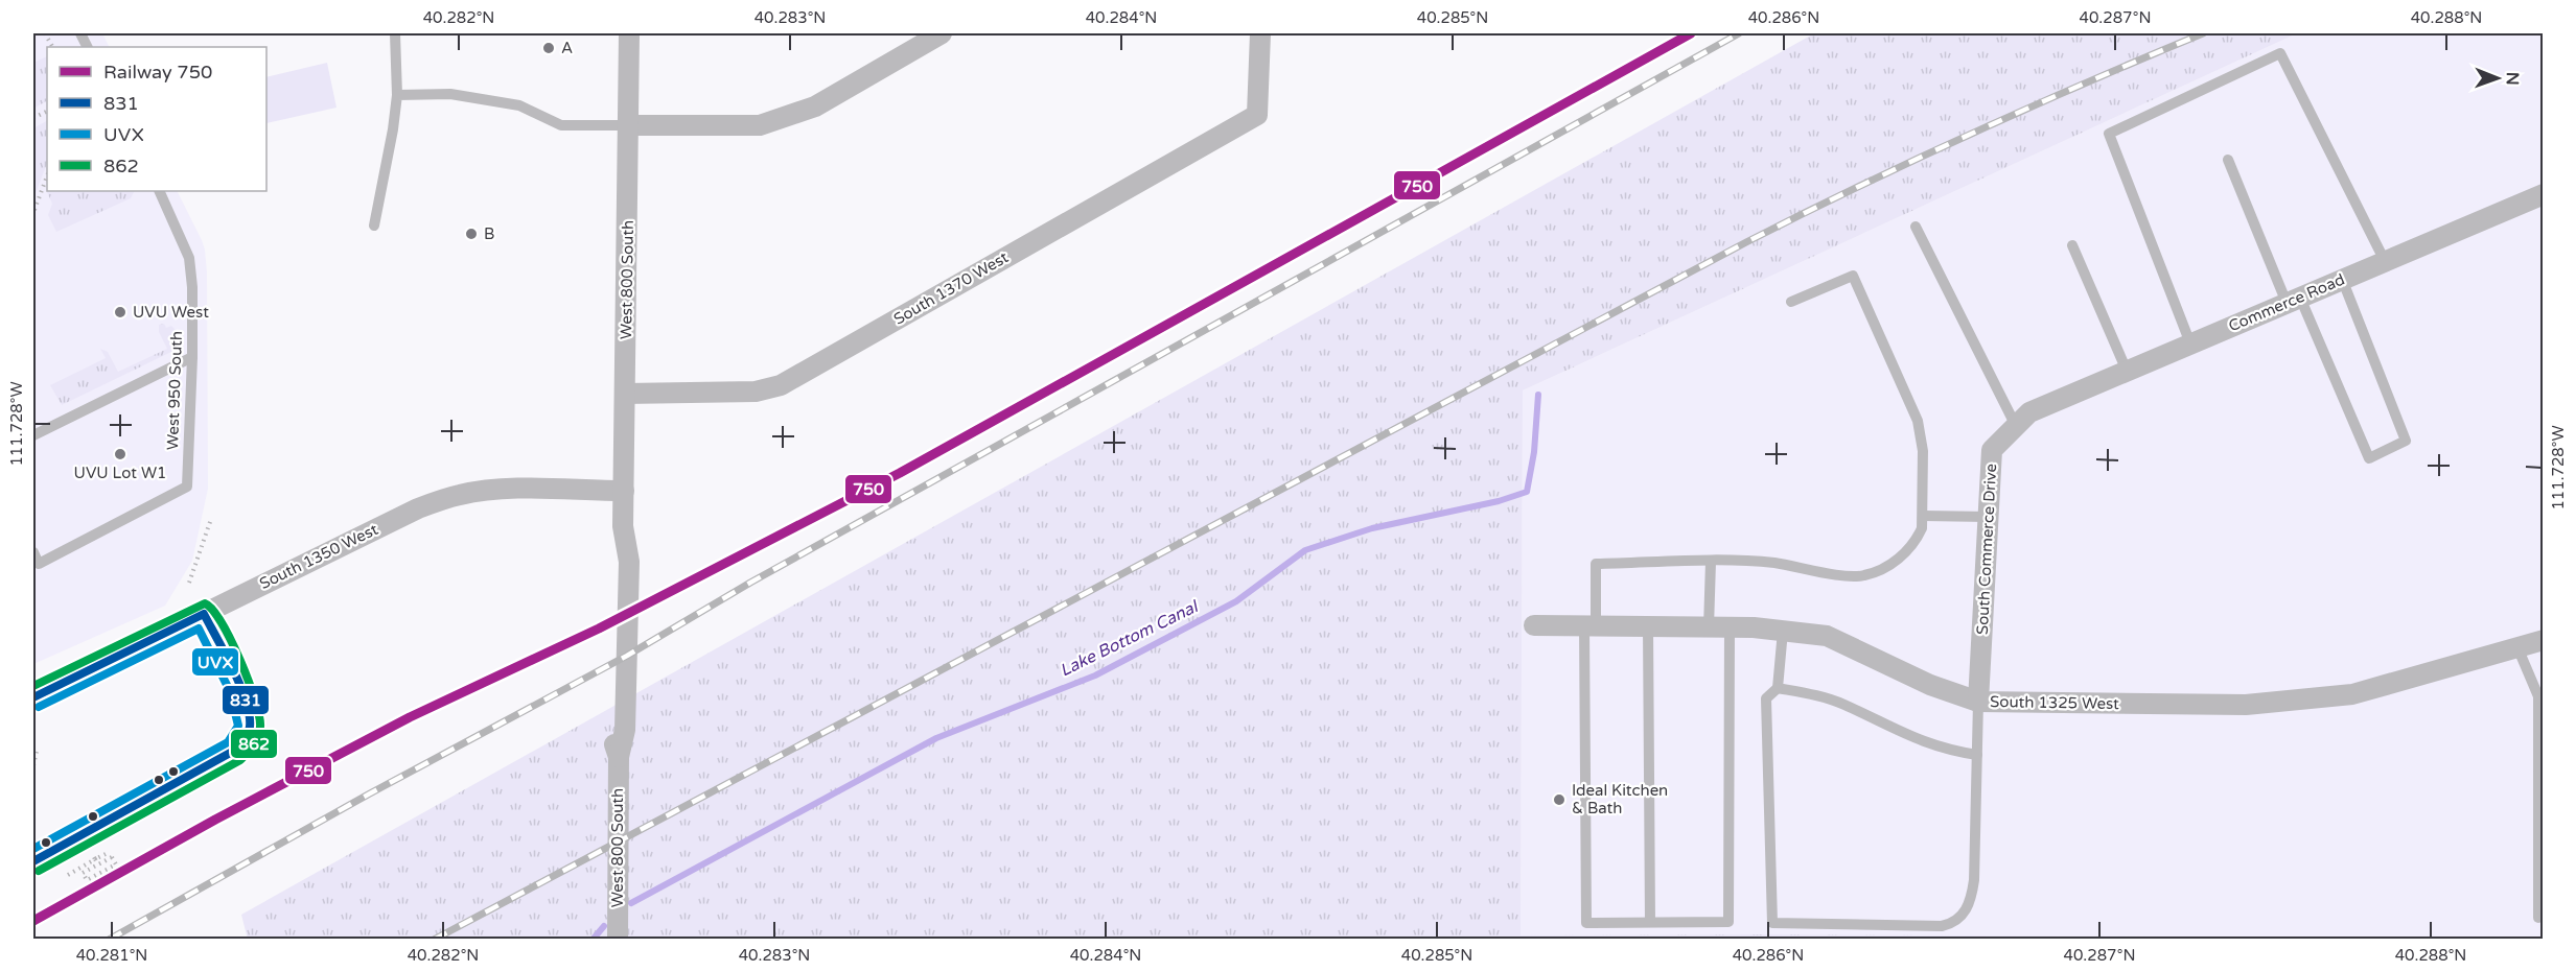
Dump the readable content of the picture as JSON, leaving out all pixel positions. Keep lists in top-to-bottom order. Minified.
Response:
{"streets":{"street":["West 800 South","South 1370 West","Commerce Road","South Commerce Drive","South 1350 West","South 1325 West"],"lane":["West 950 South"]},"crossings":[["West 800 South","South 1370 West"],["West 800 South","South 1350 West"],["Commerce Road","South Commerce Drive"],["South Commerce Drive","South 1325 West"]],"water":["Lake Bottom Canal"],"places":["A","B","UVU West","UVU Lot W1","Ideal Kitchen & Bath"],"lines":["rail line 750","transit line 862","transit line 831","transit line UVX"],"legend":["Railway 750","831","UVX","862"],"north":"right","coordinates":["40.282°N","40.283°N","40.284°N","40.285°N","40.286°N","40.287°N","40.288°N","111.728°W","40.281°N"]}
